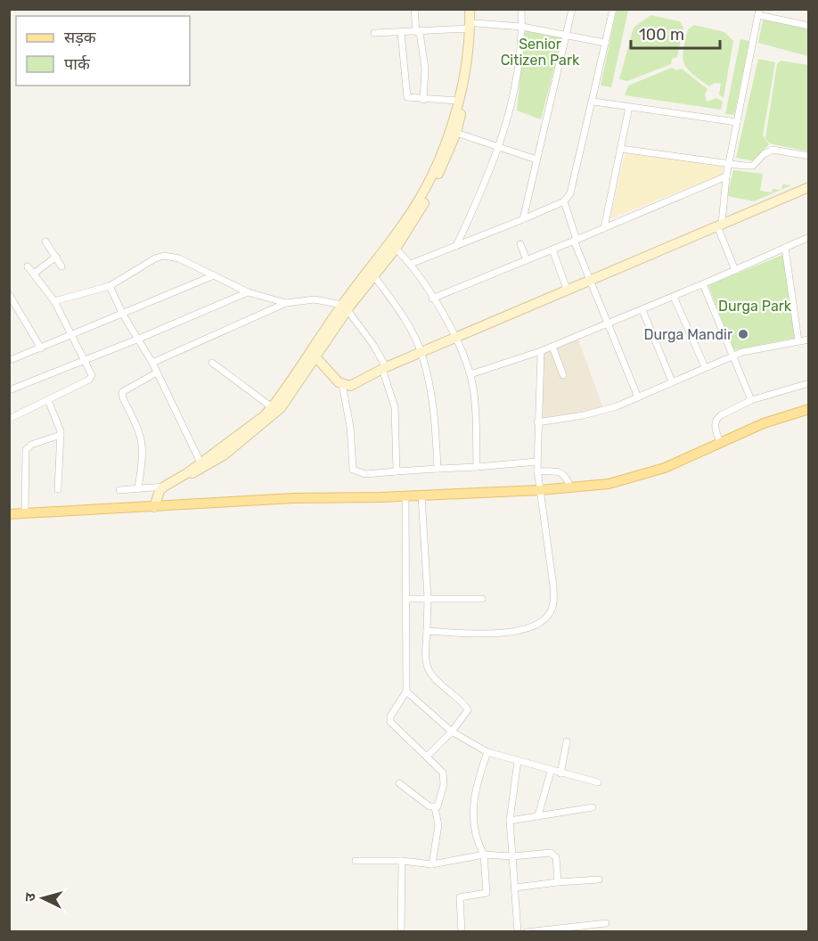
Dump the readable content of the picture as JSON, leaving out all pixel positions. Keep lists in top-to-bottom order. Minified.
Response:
{"parks":["Senior Citizen Park","Durga Park"],"places":["Durga Mandir"],"legend":["सड़क","पार्क"],"scale_bar":"100 m","north":"left"}
